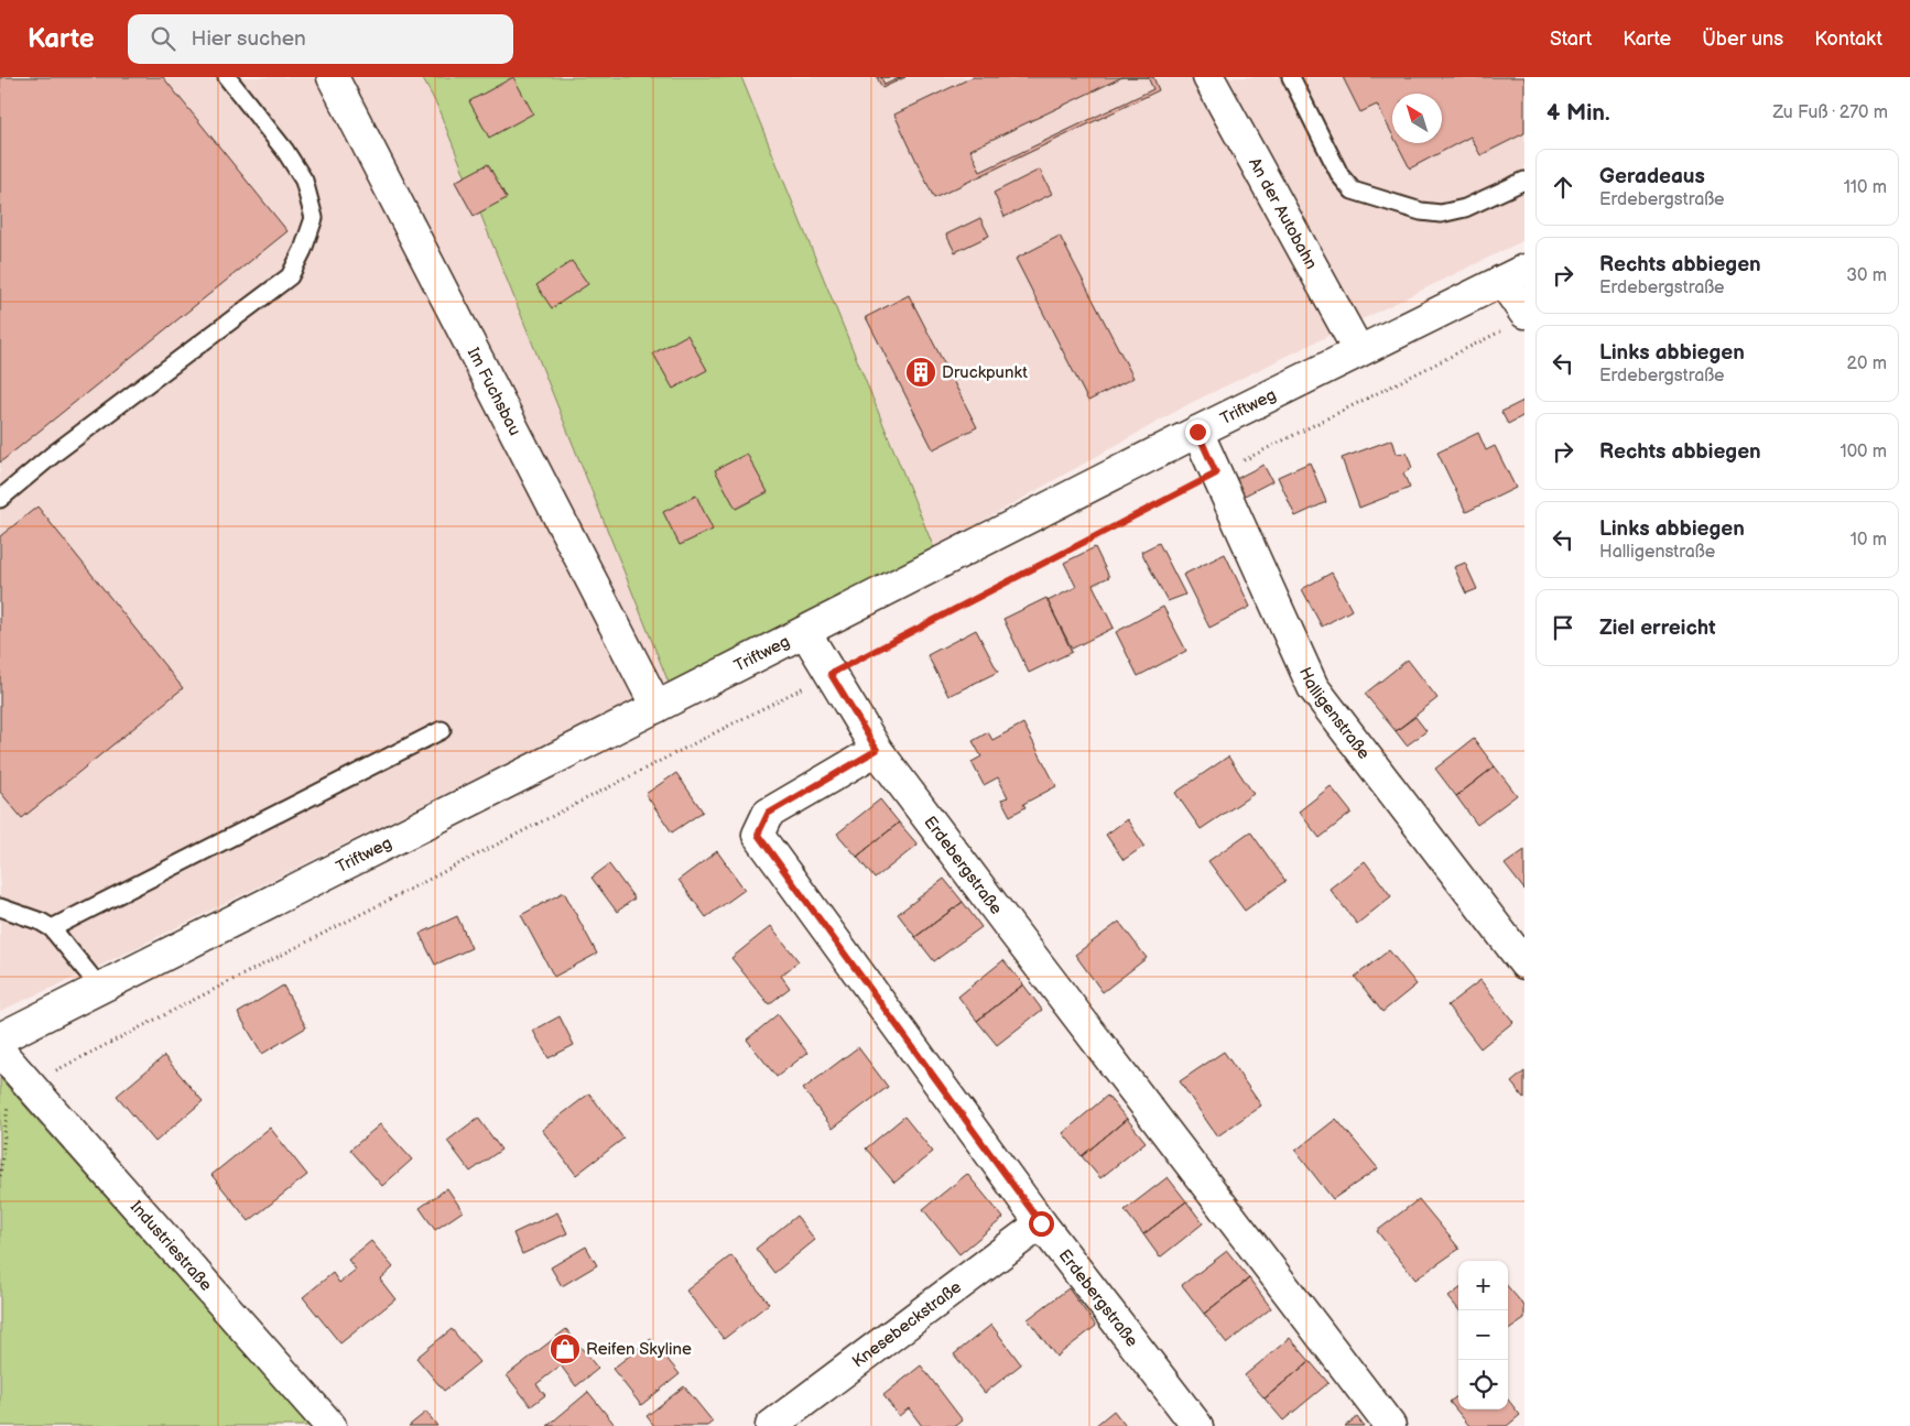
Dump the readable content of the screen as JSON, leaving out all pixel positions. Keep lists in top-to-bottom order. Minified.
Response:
{"streets":{"street":["An der Autobahn","Im Fuchsbau","Triftweg","Halligenstraße","Erdebergstraße","Industriestraße","Knesebeckstraße"]},"crossings":[["An der Autobahn","Triftweg"],["Im Fuchsbau","Triftweg"],["Triftweg","Halligenstraße"],["Triftweg","Erdebergstraße"],["Erdebergstraße","Knesebeckstraße"]],"places":{"building":["Druckpunkt"],"shop":["Reifen Skyline"]},"north":"top left","page":{"header":"Karte","search":"Hier suchen","nav":["Start","Karte","Über uns","Kontakt"],"heading":["4 Min.","Zu Fuß · 270 m"],"list":[["Geradeaus","Erdebergstraße","110 m"],["Rechts abbiegen","Erdebergstraße","30 m"],["Links abbiegen","Erdebergstraße","20 m"],["Rechts abbiegen","100 m"],["Links abbiegen","Halligenstraße","10 m"],"Ziel erreicht"],"map_buttons":["+","−"]}}
